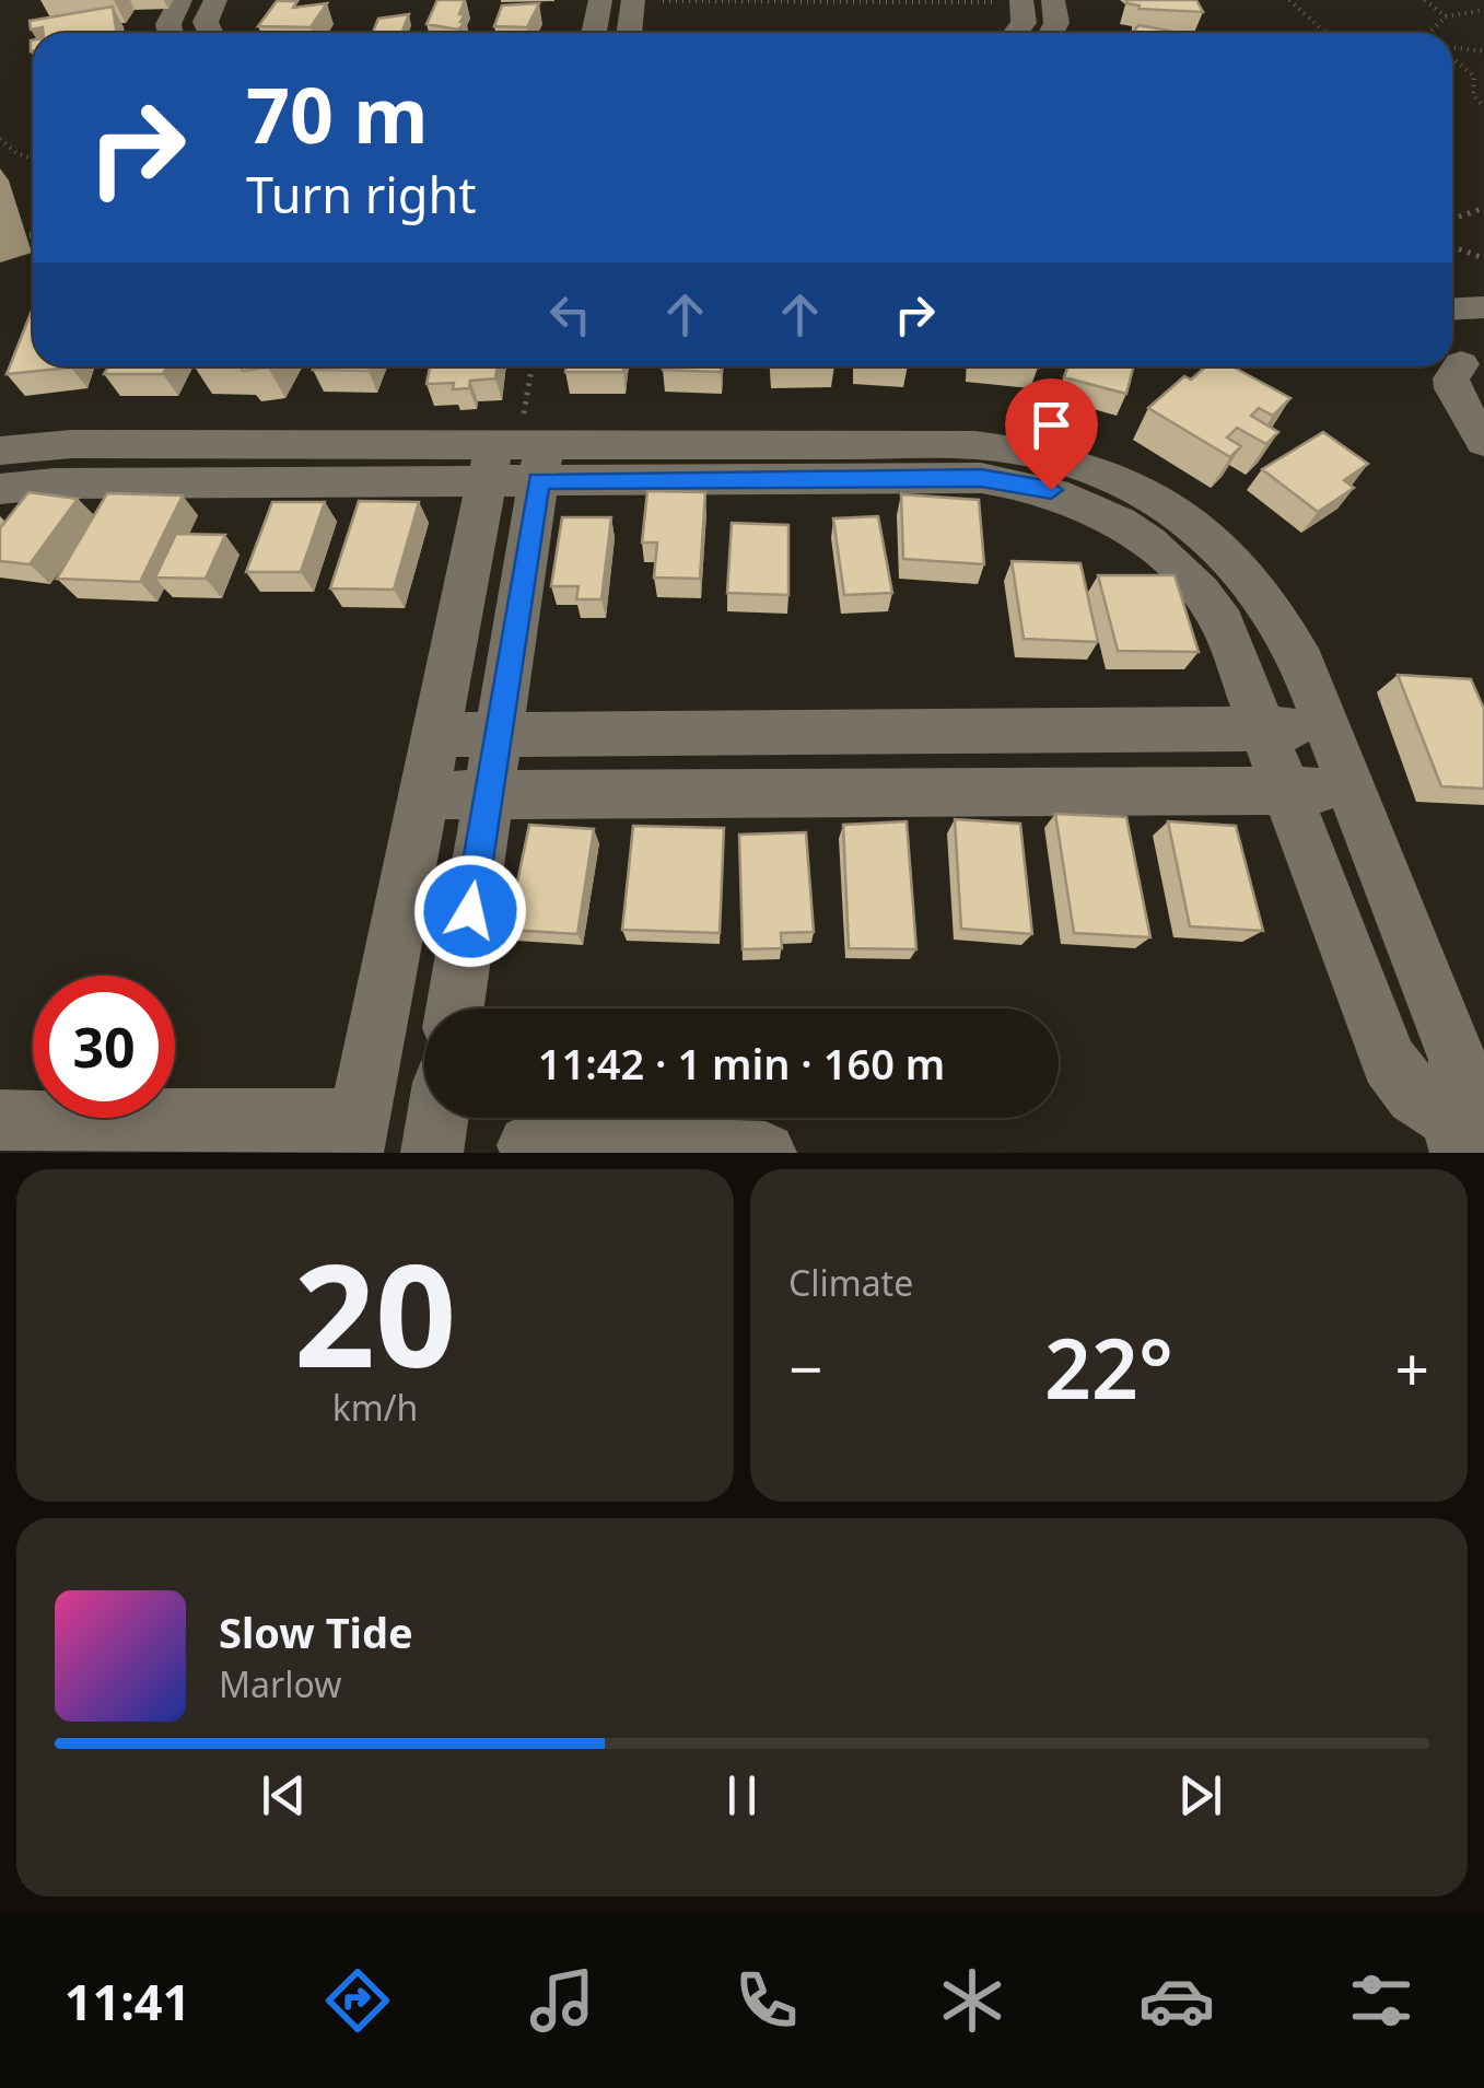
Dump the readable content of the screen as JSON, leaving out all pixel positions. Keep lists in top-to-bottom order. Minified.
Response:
{"page":{"turn":["70 m","Turn right"],"limit":"30","trip":"11:42 · 1 min · 160 m","tile":[["20","km/h"],"Climate"],"heat":["−","22°","+"],"song":["Slow Tide","Marlow"],"tabs":"11:41"}}
